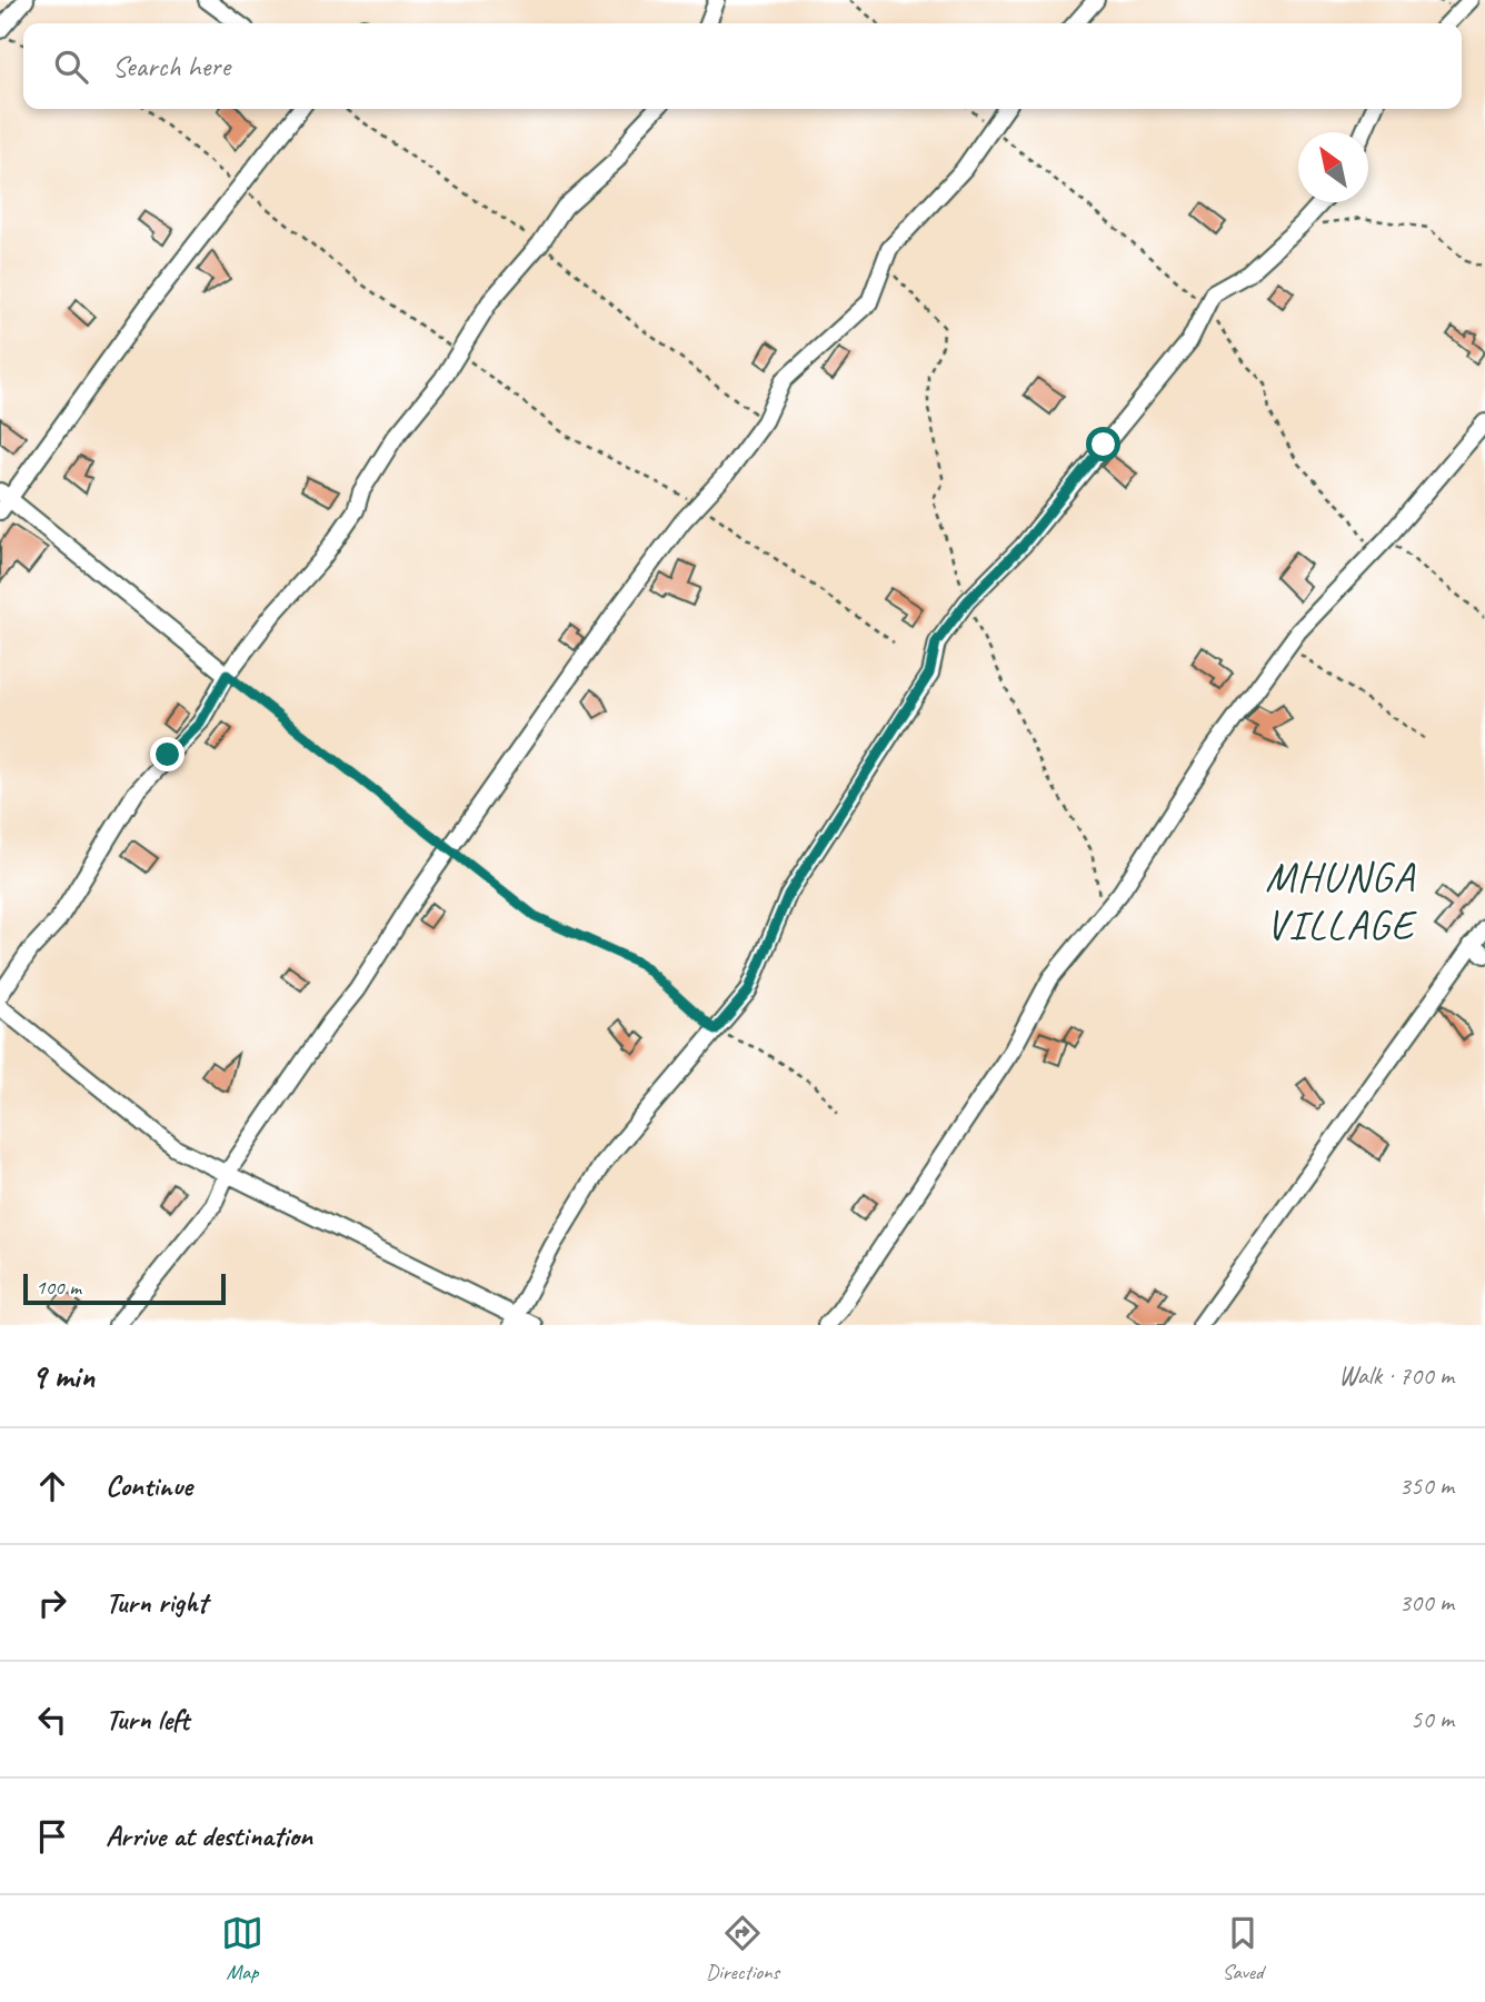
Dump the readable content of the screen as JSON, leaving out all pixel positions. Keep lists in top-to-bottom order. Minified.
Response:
{"districts":["MHUNGA VILLAGE"],"scale_bar":"100 m","north":"top left","page":{"search":"Search here","scale":"100 m","heading":["9 min","Walk · 700 m"],"list":[["Continue","350 m"],["Turn right","300 m"],["Turn left","50 m"],"Arrive at destination"],"nav":["Map","Directions","Saved"]}}
